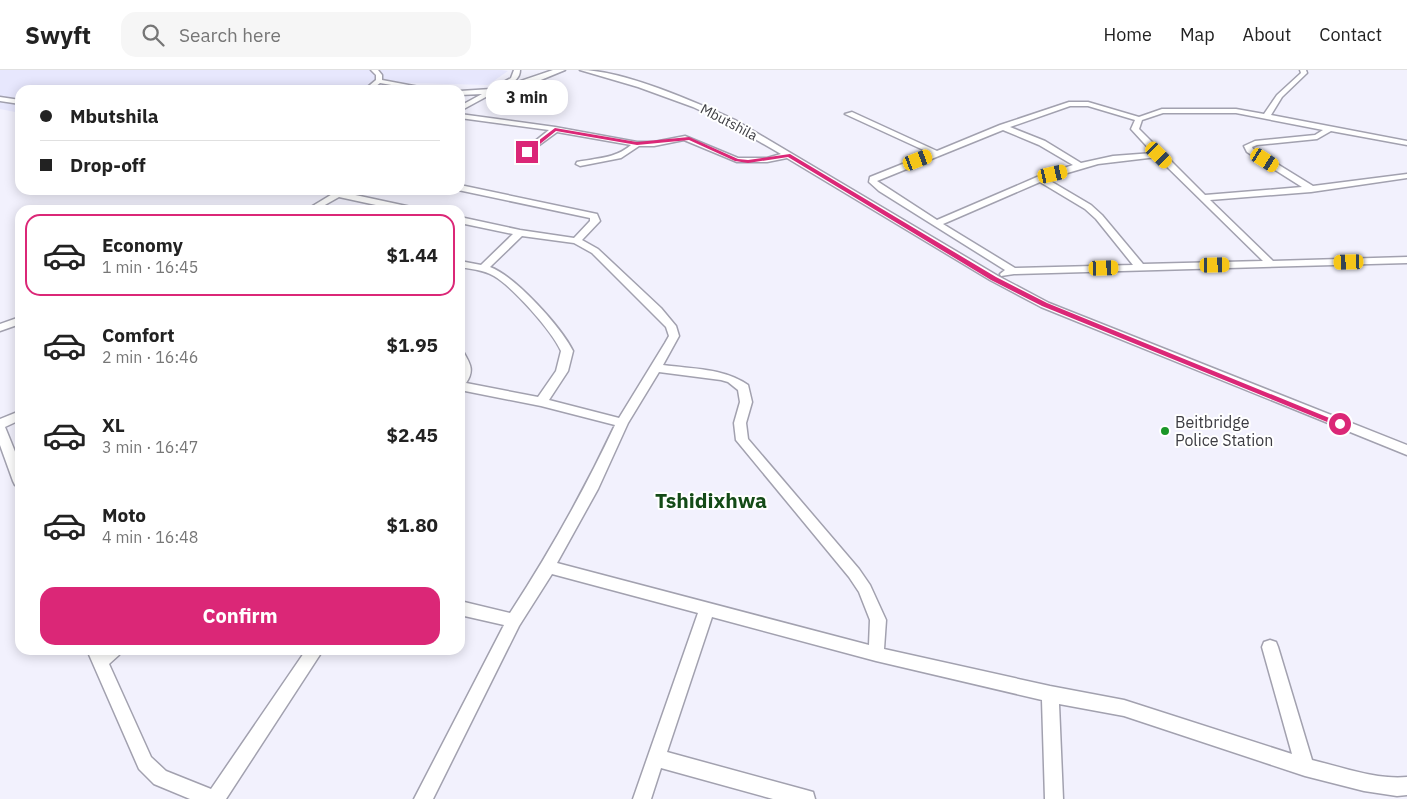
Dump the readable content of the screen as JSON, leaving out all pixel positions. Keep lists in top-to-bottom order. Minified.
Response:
{"streets":{"street":["Mbutshila"]},"districts":["Tshidixhwa"],"places":["Beitbridge Police Station"],"page":{"header":"Swyft","search":"Search here","nav":["Home","Map","About","Contact"],"bubble":"3 min","banner":["Mbutshila","Drop-off"],"list":[{"name":"Economy","note":"1 min · 16:45","value":"$1.44"},{"name":"Comfort","note":"2 min · 16:46","value":"$1.95"},{"name":"XL","note":"3 min · 16:47","value":"$2.45"},{"name":"Moto","note":"4 min · 16:48","value":"$1.80"}],"buttons":"Confirm"}}
